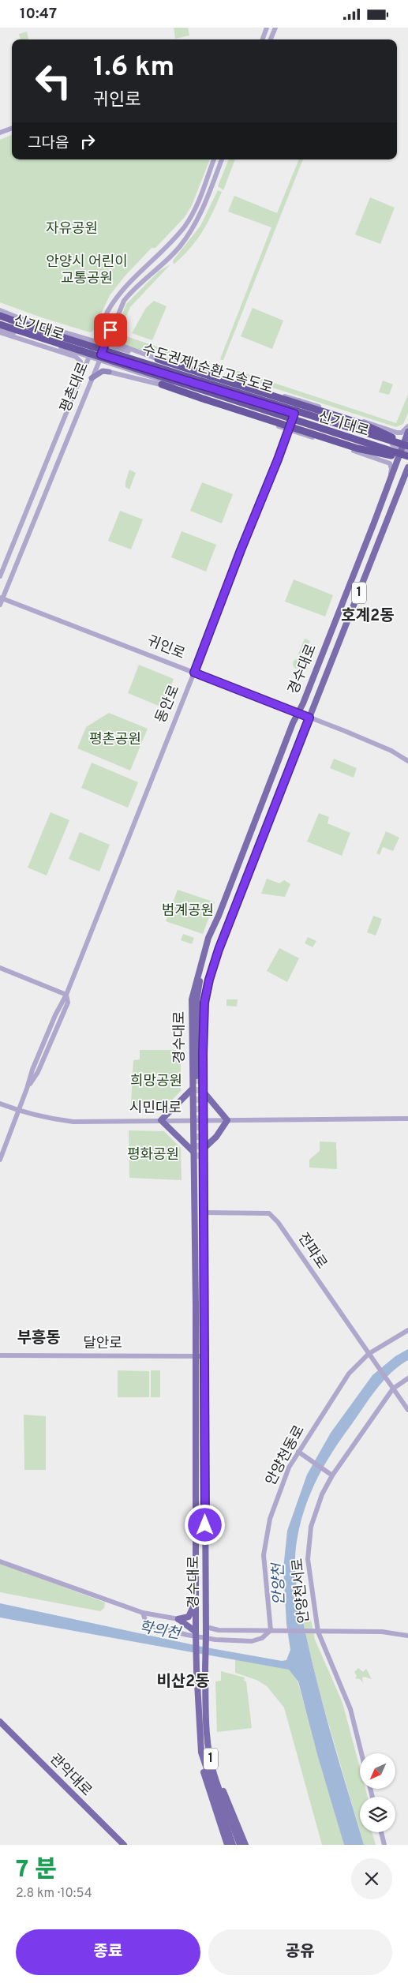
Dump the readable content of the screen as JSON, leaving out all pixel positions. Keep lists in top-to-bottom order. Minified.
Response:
{"streets":{"highway":["수도권제1순환고속도로"],"main road":["1","경수대로","관악대로"],"street":["신기대로","평촌대로","귀인로","동안로","시민대로","전파로","달안로","안양천동로","안양천서로"]},"crossings":[["신기대로","수도권제1순환고속도로"],["신기대로","평촌대로"],["신기대로","경수대로"],["신기대로","동안로"],["수도권제1순환고속도로","경수대로"],["평촌대로","귀인로"],["1","경수대로"],["귀인로","경수대로"],["귀인로","동안로"],["경수대로","시민대로"],["경수대로","전파로"],["경수대로","달안로"],["동안로","시민대로"],["전파로","안양천동로"]],"districts":["호계2동","부흥동","비산2동"],"water":["안양천","학의천"],"parks":["자유공원","안양시 어린이 교통공원","평촌공원","범계공원","희망공원","평화공원"],"north":"bottom left","page":{"status":"10:47","turn":["1.6 km","귀인로"],"then":"그다음","heading":["7 분","2.8 km · 10:54"],"buttons":["종료","공유"]}}
